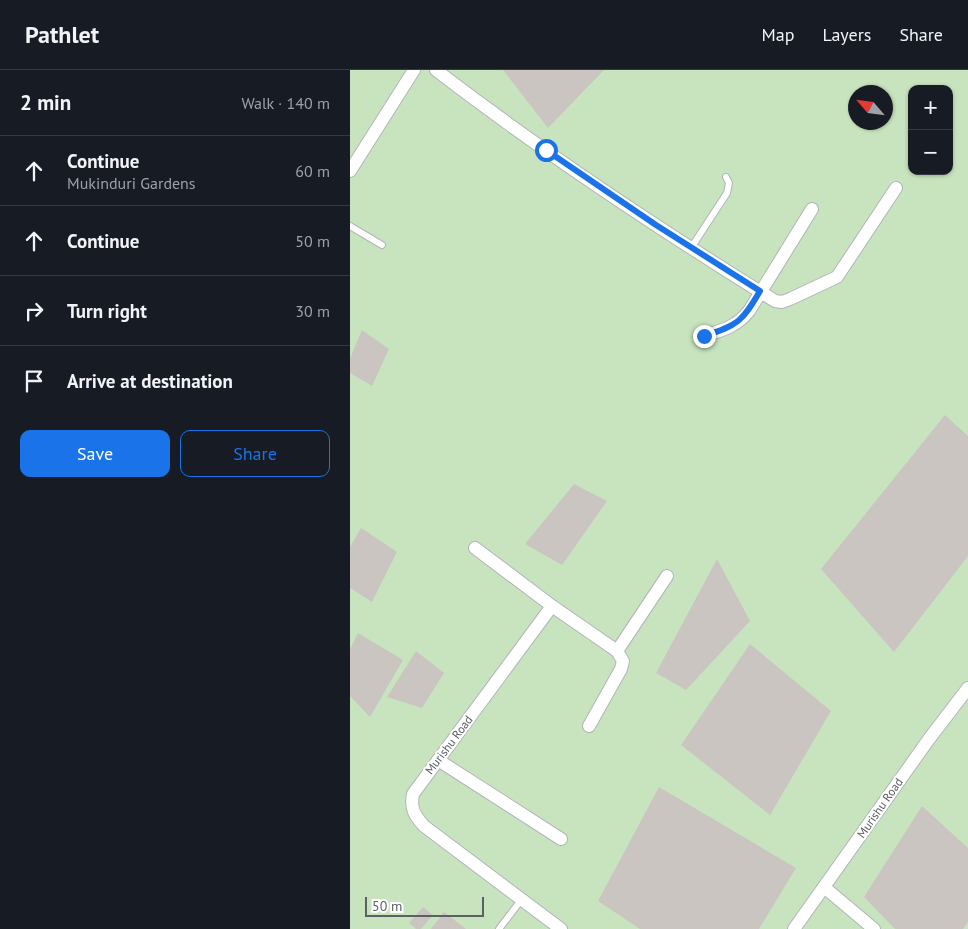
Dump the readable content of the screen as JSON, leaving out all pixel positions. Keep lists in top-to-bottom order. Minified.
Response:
{"streets":{"street":["Murishu Road"]},"scale_bar":"50 m","north":"top left","page":{"header":"Pathlet","nav":["Map","Layers","Share"],"heading":["2 min","Walk · 140 m"],"map_buttons":["+","−"],"list":[["Continue","Mukinduri Gardens","60 m"],["Continue","50 m"],["Turn right","30 m"],"Arrive at destination"],"buttons":["Save","Share"],"scale":"50 m"}}
